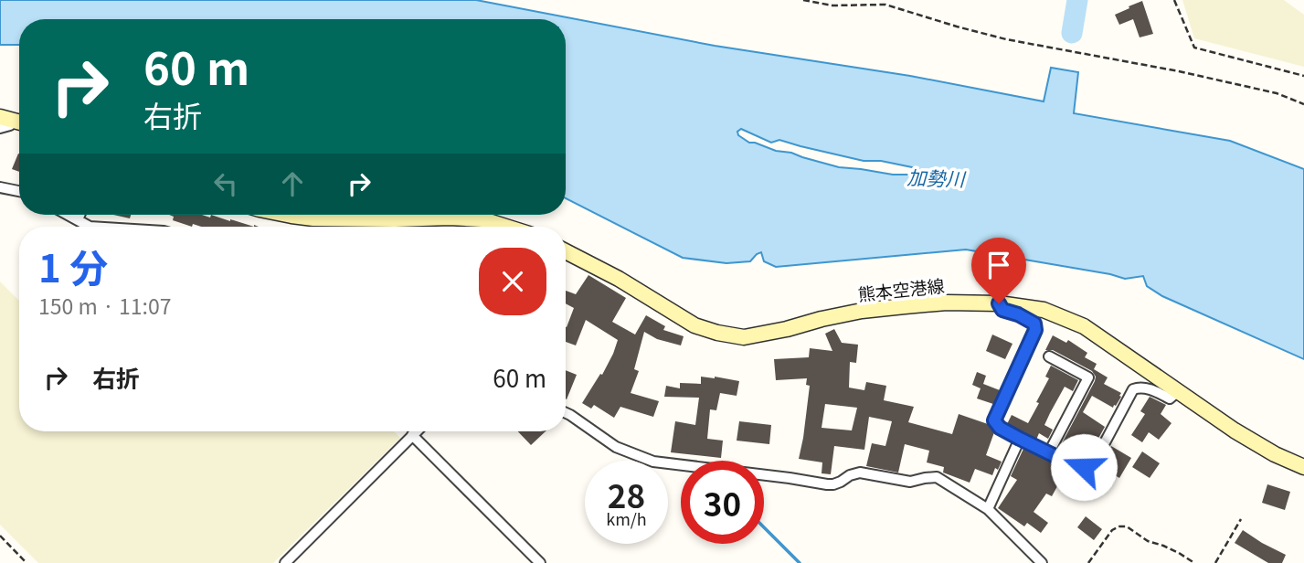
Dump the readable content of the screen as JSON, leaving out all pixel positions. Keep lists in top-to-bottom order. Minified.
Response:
{"streets":{"main road":["熊本空港線"]},"water":["加勢川"],"page":{"turn":["60 m","右折"],"heading":["1 分","150 m · 11:07"],"list":[{"name":"右折","value":"60 m"}],"speed":"28 km/h","limit":"30"}}
